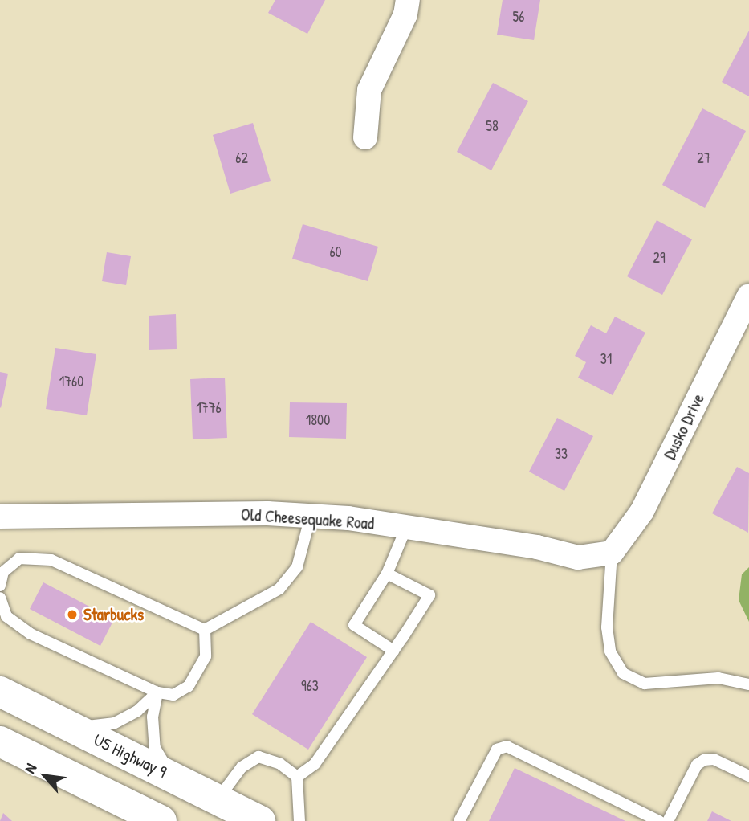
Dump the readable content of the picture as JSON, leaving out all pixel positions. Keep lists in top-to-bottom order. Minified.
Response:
{"streets":{"highway":["US Highway 9"],"street":["Dusko Drive","Old Cheesequake Road"]},"crossings":[["Dusko Drive","Old Cheesequake Road"]],"places":["Starbucks"],"house_numbers":["56","58","62","27","60","29","31","1760","1776","1800","33","963"],"north":"top left"}
